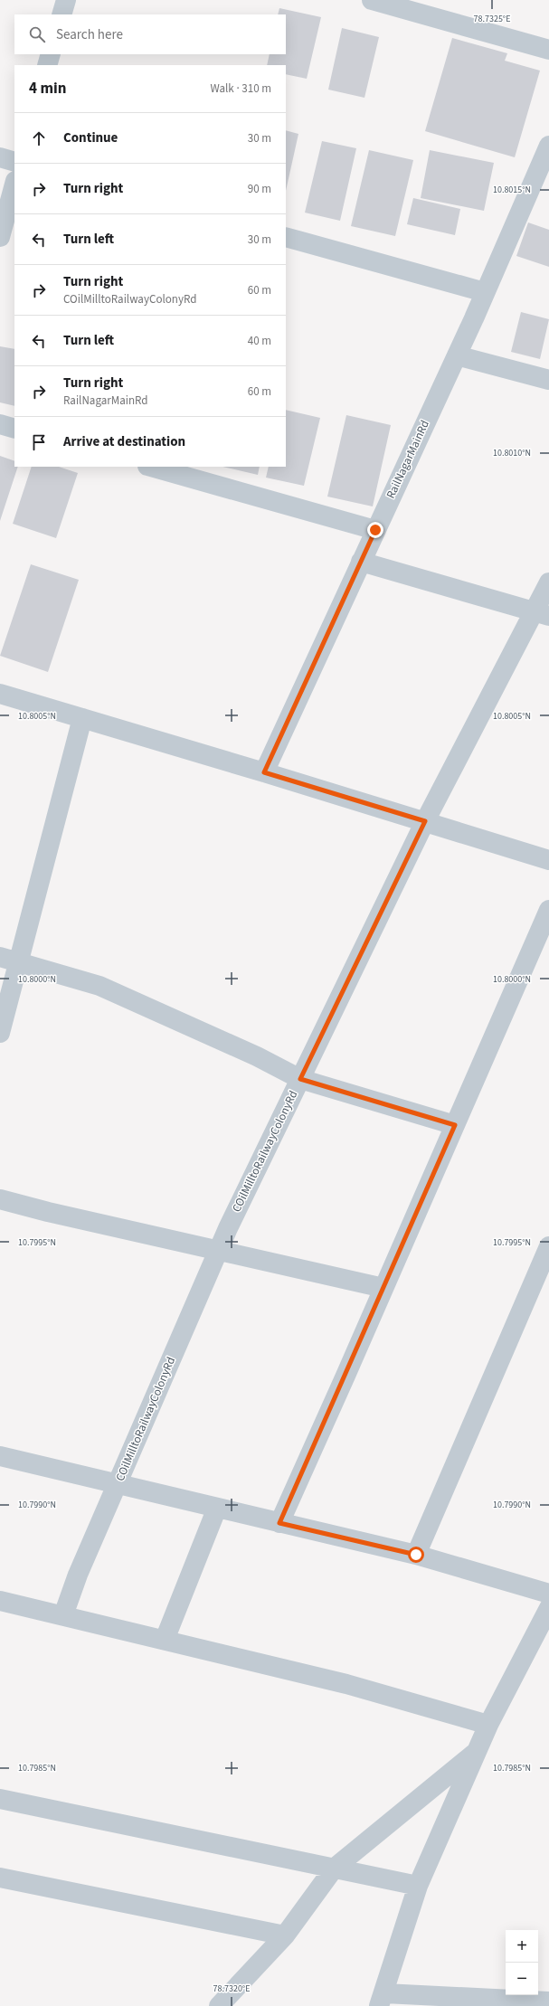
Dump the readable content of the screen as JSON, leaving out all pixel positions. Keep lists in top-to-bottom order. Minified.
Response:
{"streets":{"street":["RailNagarMainRd","COilMilltoRailwayColonyRd"]},"page":{"search":"Search here","heading":["4 min","Walk · 310 m"],"list":[["Continue","30 m"],["Turn right","90 m"],["Turn left","30 m"],["Turn right","COilMilltoRailwayColonyRd","60 m"],["Turn left","40 m"],["Turn right","RailNagarMainRd","60 m"],"Arrive at destination"],"map_buttons":["+","−"]},"coordinates":["78.7325°E","10.8015°N","10.8010°N","10.8005°N","10.8000°N","10.7995°N","10.7990°N","10.7985°N","78.7320°E"]}
